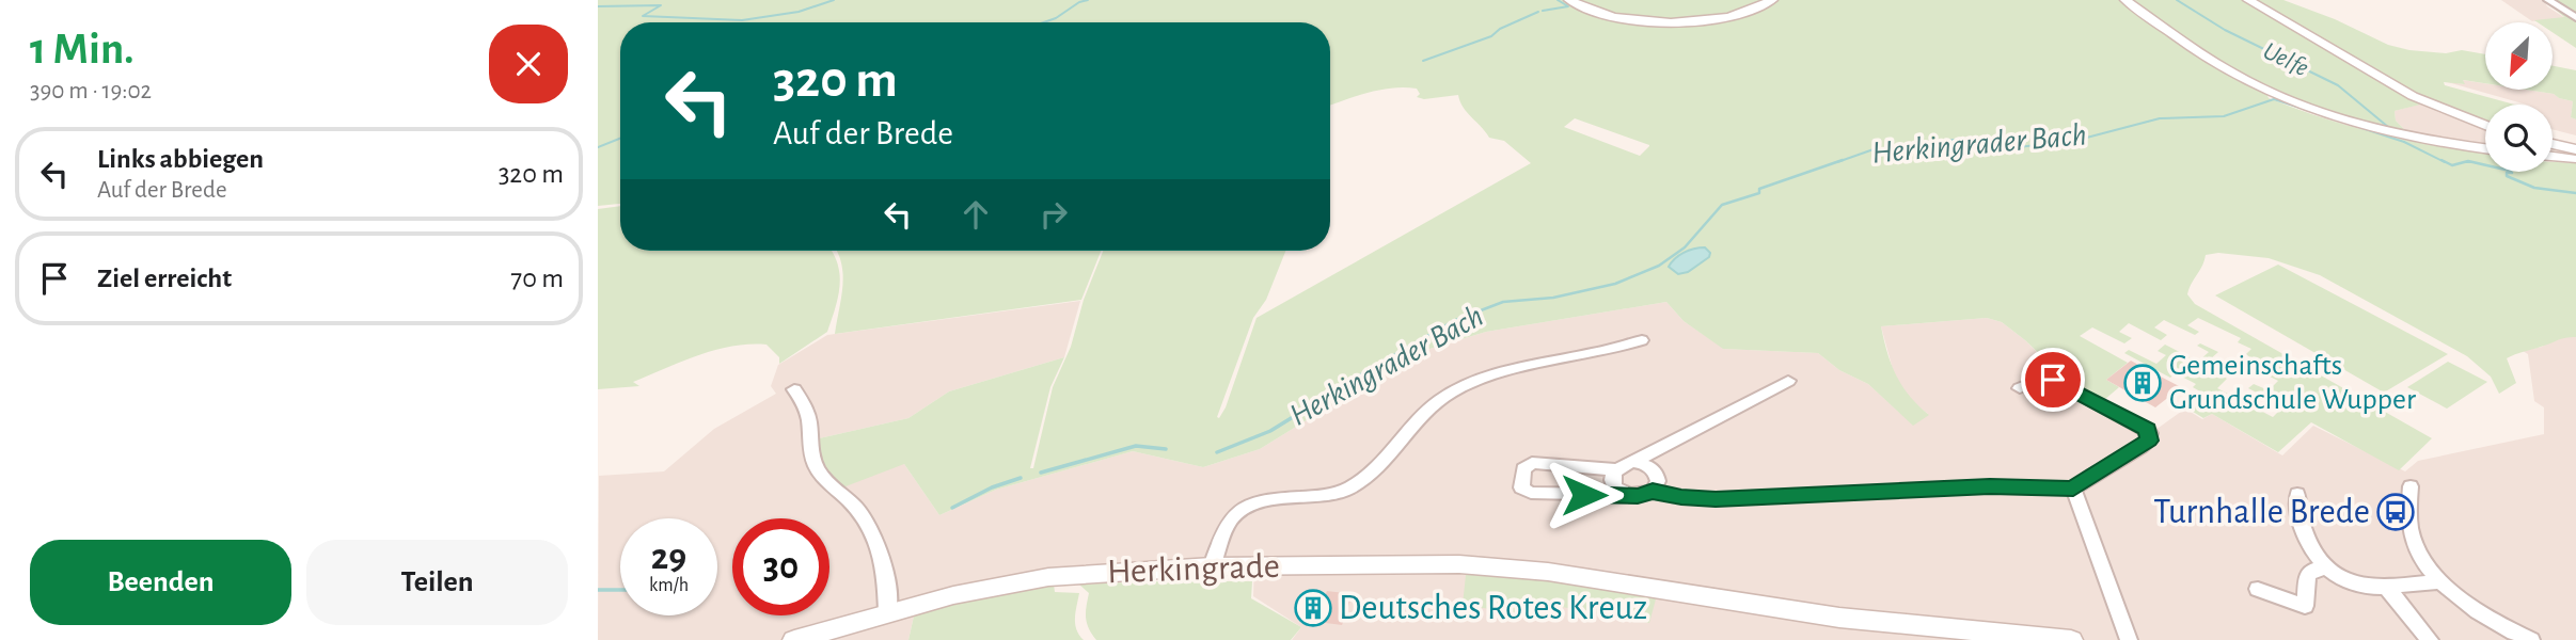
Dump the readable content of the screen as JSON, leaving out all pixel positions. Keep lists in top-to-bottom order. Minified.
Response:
{"streets":{"main road":["Herkingrade"]},"water":["Uelfe","Herkingrader Bach"],"places":{"building":["Gemeinschafts Grundschule Wupper","Deutsches Rotes Kreuz"],"bus stop":["Turnhalle Brede"]},"north":"bottom left","page":{"heading":["1 Min.","390 m · 19:02"],"turn":["320 m","Auf der Brede"],"list":[{"name":"Links abbiegen","note":"Auf der Brede","value":"320 m"},{"name":"Ziel erreicht","value":"70 m"}],"speed":"29 km/h","limit":"30","buttons":["Beenden","Teilen"]}}
